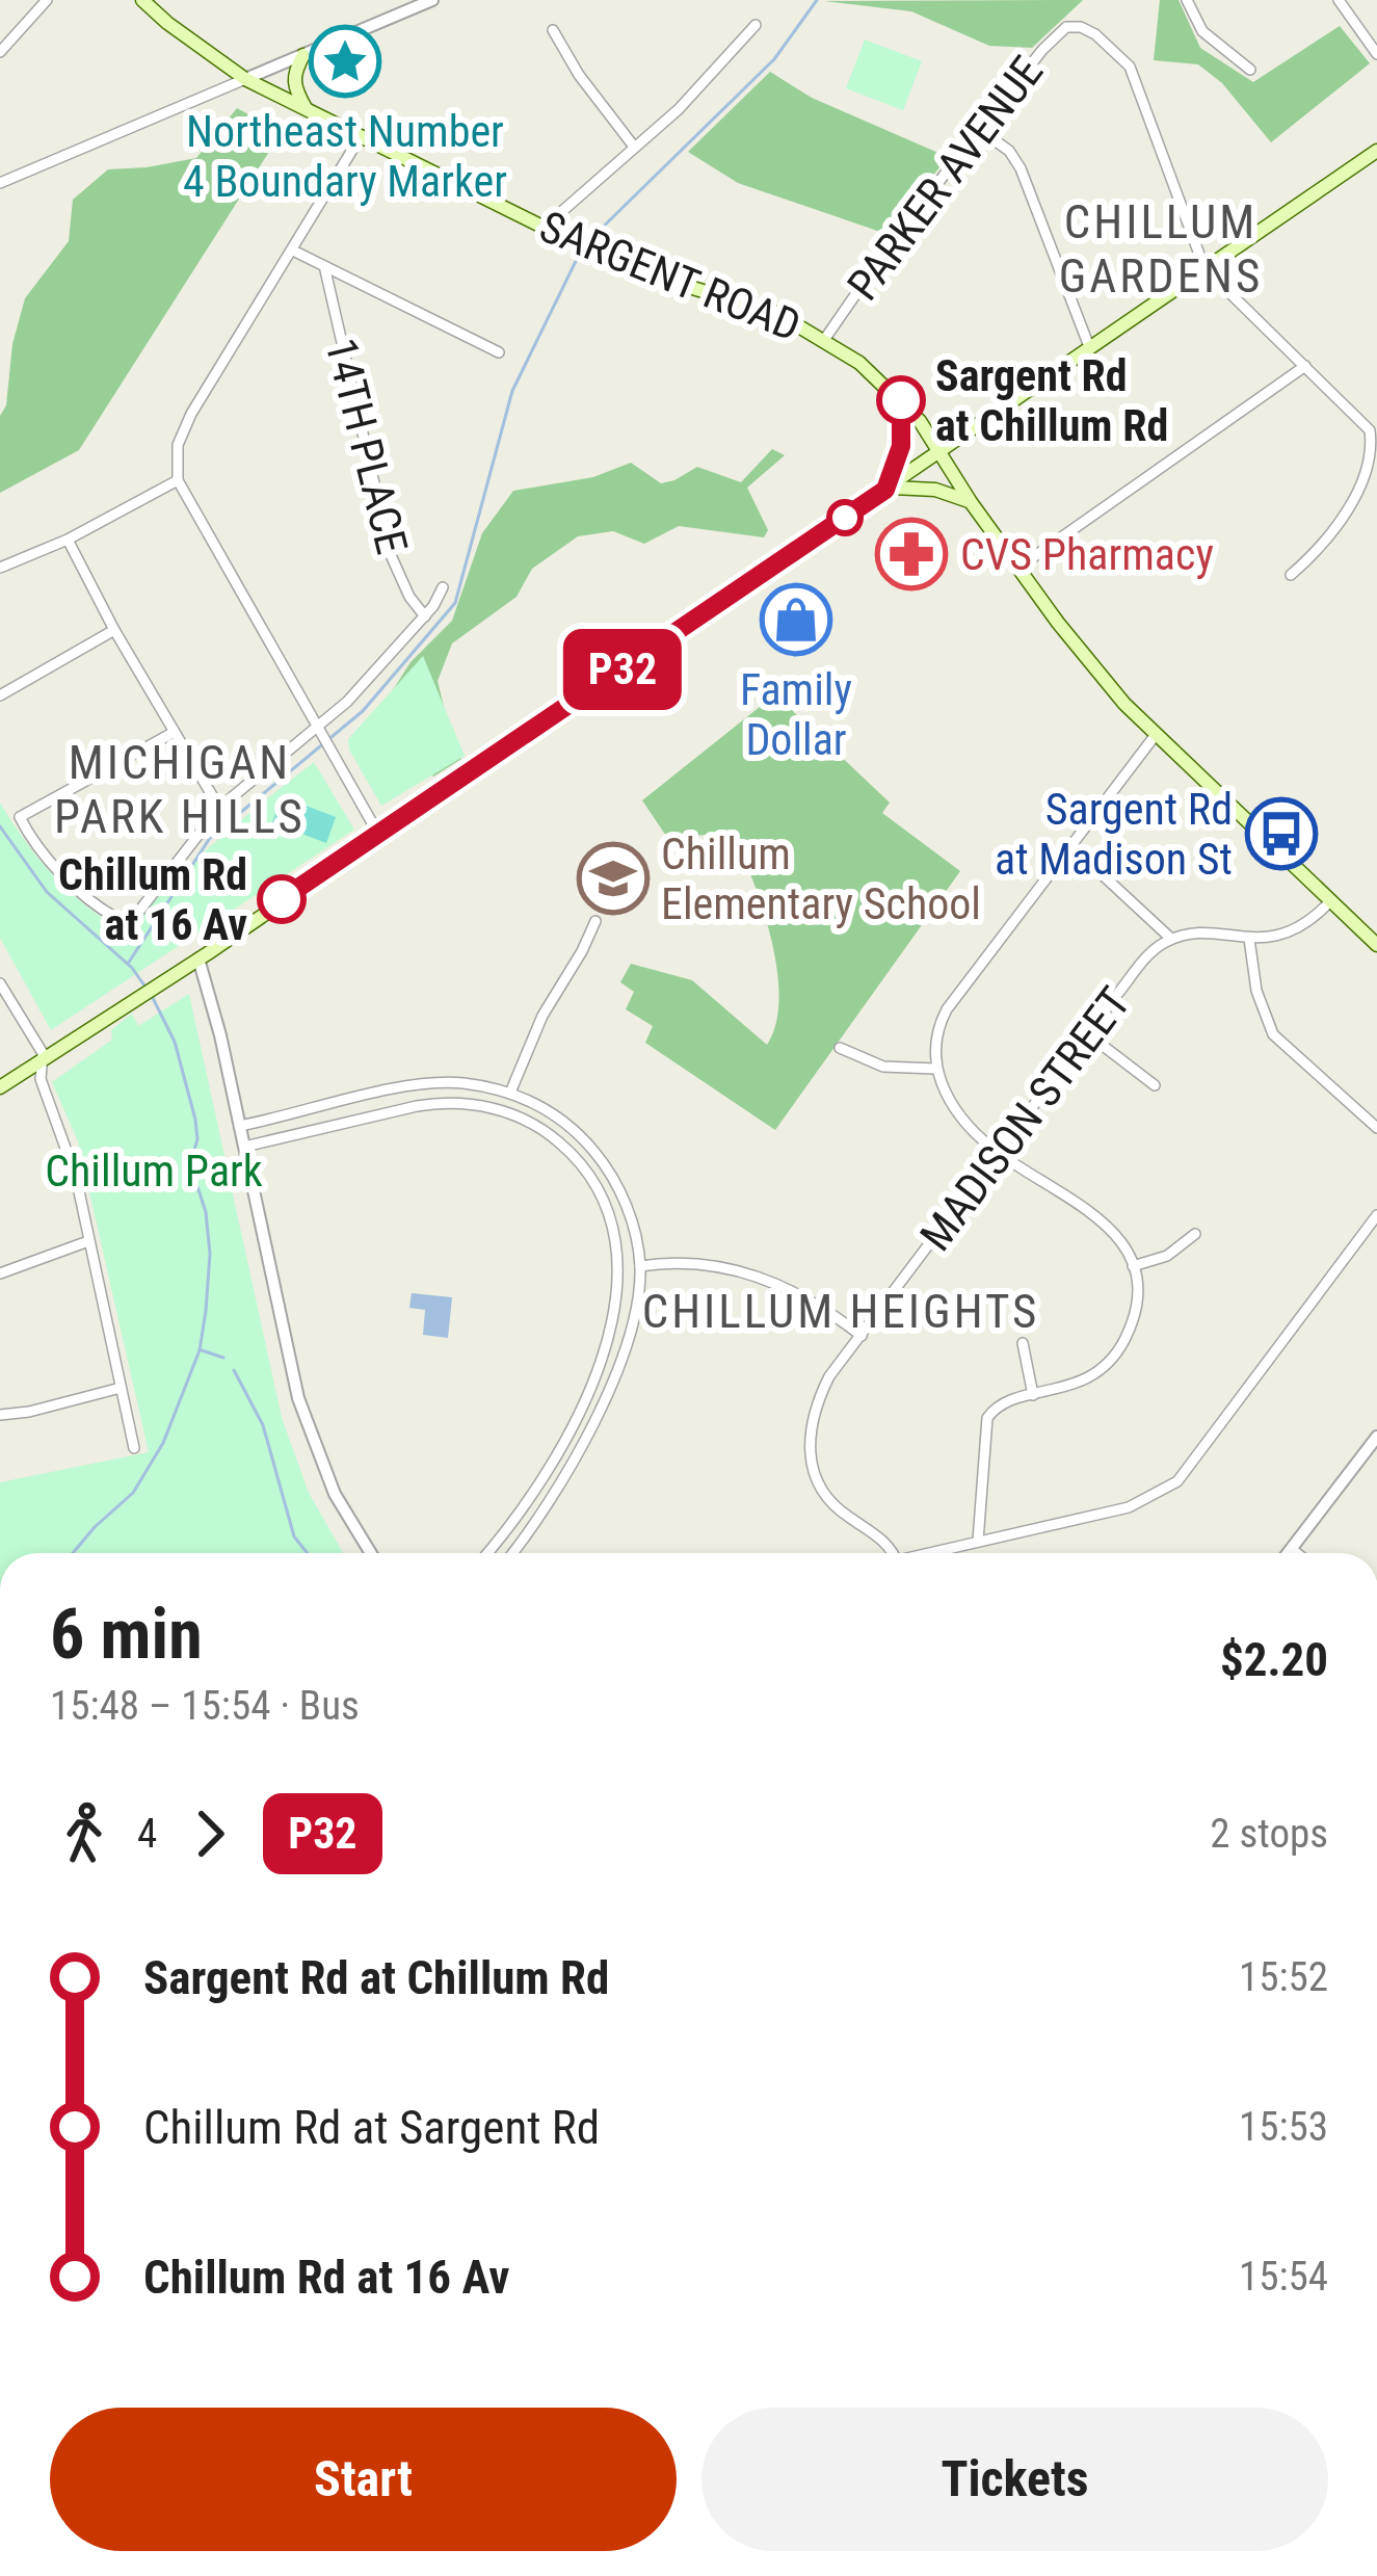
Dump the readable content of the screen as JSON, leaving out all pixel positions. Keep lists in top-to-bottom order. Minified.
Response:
{"streets":{"main road":["SARGENT ROAD"],"street":["PARKER AVENUE","14TH PLACE","MADISON STREET"]},"crossings":[["PARKER AVENUE","SARGENT ROAD"]],"districts":["CHILLUM GARDENS","MICHIGAN PARK HILLS","CHILLUM HEIGHTS"],"parks":["Chillum Park"],"places":{"place":["Northeast Number 4 Boundary Marker"],"other":["Sargent Rd at Chillum Rd","Chillum Rd at 16 Av"],"pharmacy":["CVS Pharmacy"],"shop":["Family Dollar"],"bus stop":["Sargent Rd at Madison St"],"school or university":["Chillum Elementary School"]},"lines":["bus line P32"],"page":{"on_map":"P32","heading":["6 min","15:48 – 15:54 · Bus","$2.20"],"legs":["4","P32","2 stops"],"list":[{"name":"Sargent Rd at Chillum Rd","value":"15:52"},{"name":"Chillum Rd at Sargent Rd","value":"15:53"},{"name":"Chillum Rd at 16 Av","value":"15:54"}],"buttons":["Start","Tickets"]}}
